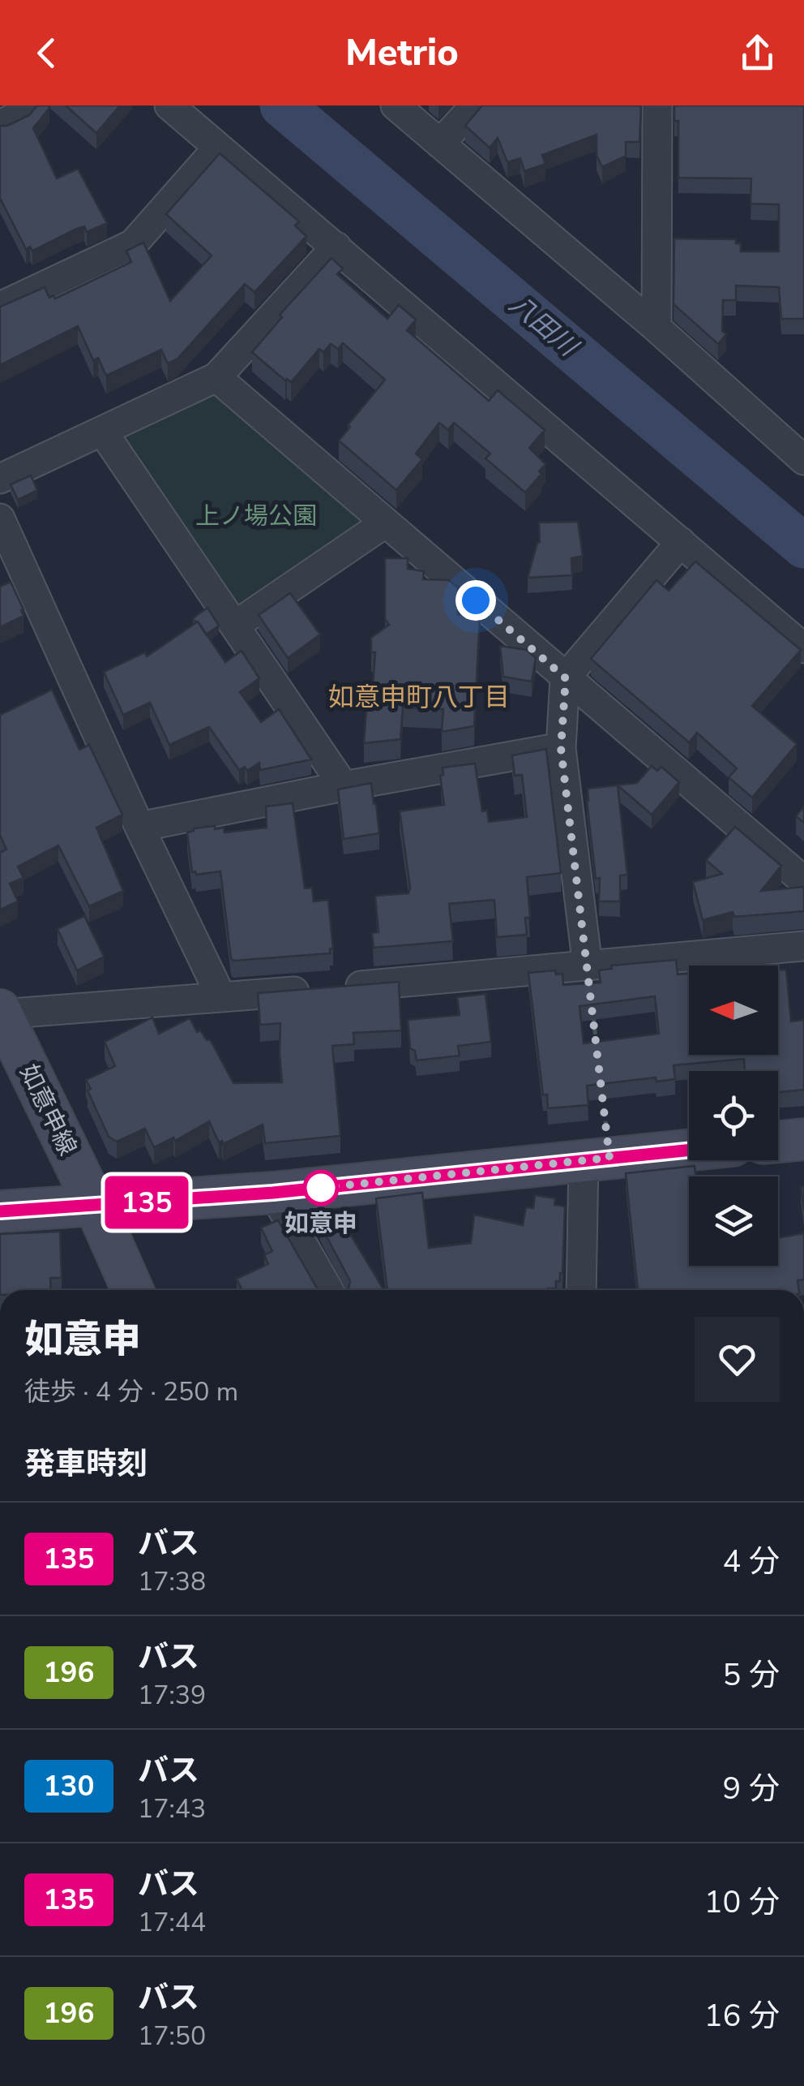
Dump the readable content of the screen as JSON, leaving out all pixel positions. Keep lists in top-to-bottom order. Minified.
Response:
{"streets":{"main road":["如意申線"]},"districts":["如意申町八丁目"],"water":["八田川"],"parks":["上ノ場公園"],"places":["如意申"],"lines":["bus line 135"],"north":"left","page":{"header":"Metrio","on_map":"135","heading":[["如意申","徒歩 · 4 分 · 250 m"],"発車時刻"],"list":[{"mark":"135","name":"バス","note":"17:38","value":"4 分"},{"mark":"196","name":"バス","note":"17:39","value":"5 分"},{"mark":"130","name":"バス","note":"17:43","value":"9 分"},{"mark":"135","name":"バス","note":"17:44","value":"10 分"},{"mark":"196","name":"バス","note":"17:50","value":"16 分"}]}}
